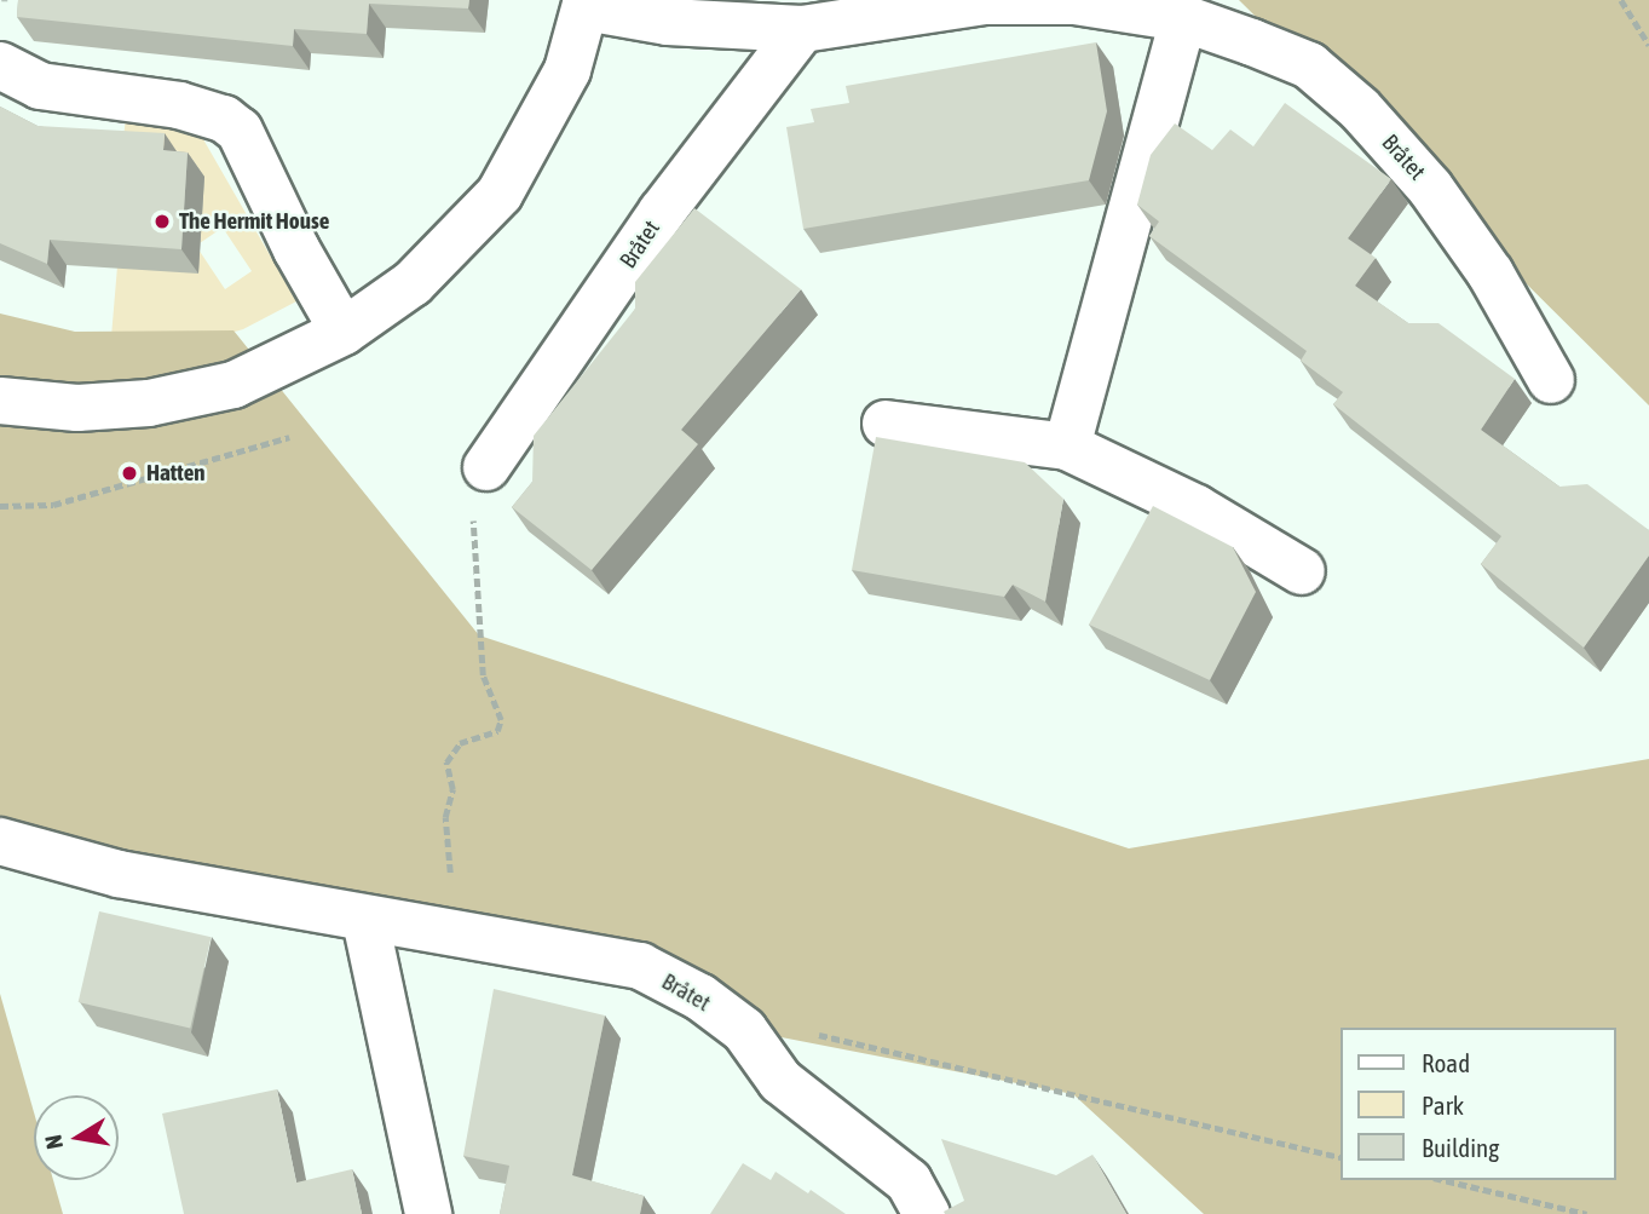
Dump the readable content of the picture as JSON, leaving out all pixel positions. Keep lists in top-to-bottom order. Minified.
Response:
{"streets":{"street":["Bråtet"]},"places":["The Hermit House","Hatten"],"legend":["Road","Park","Building"],"north":"left"}
